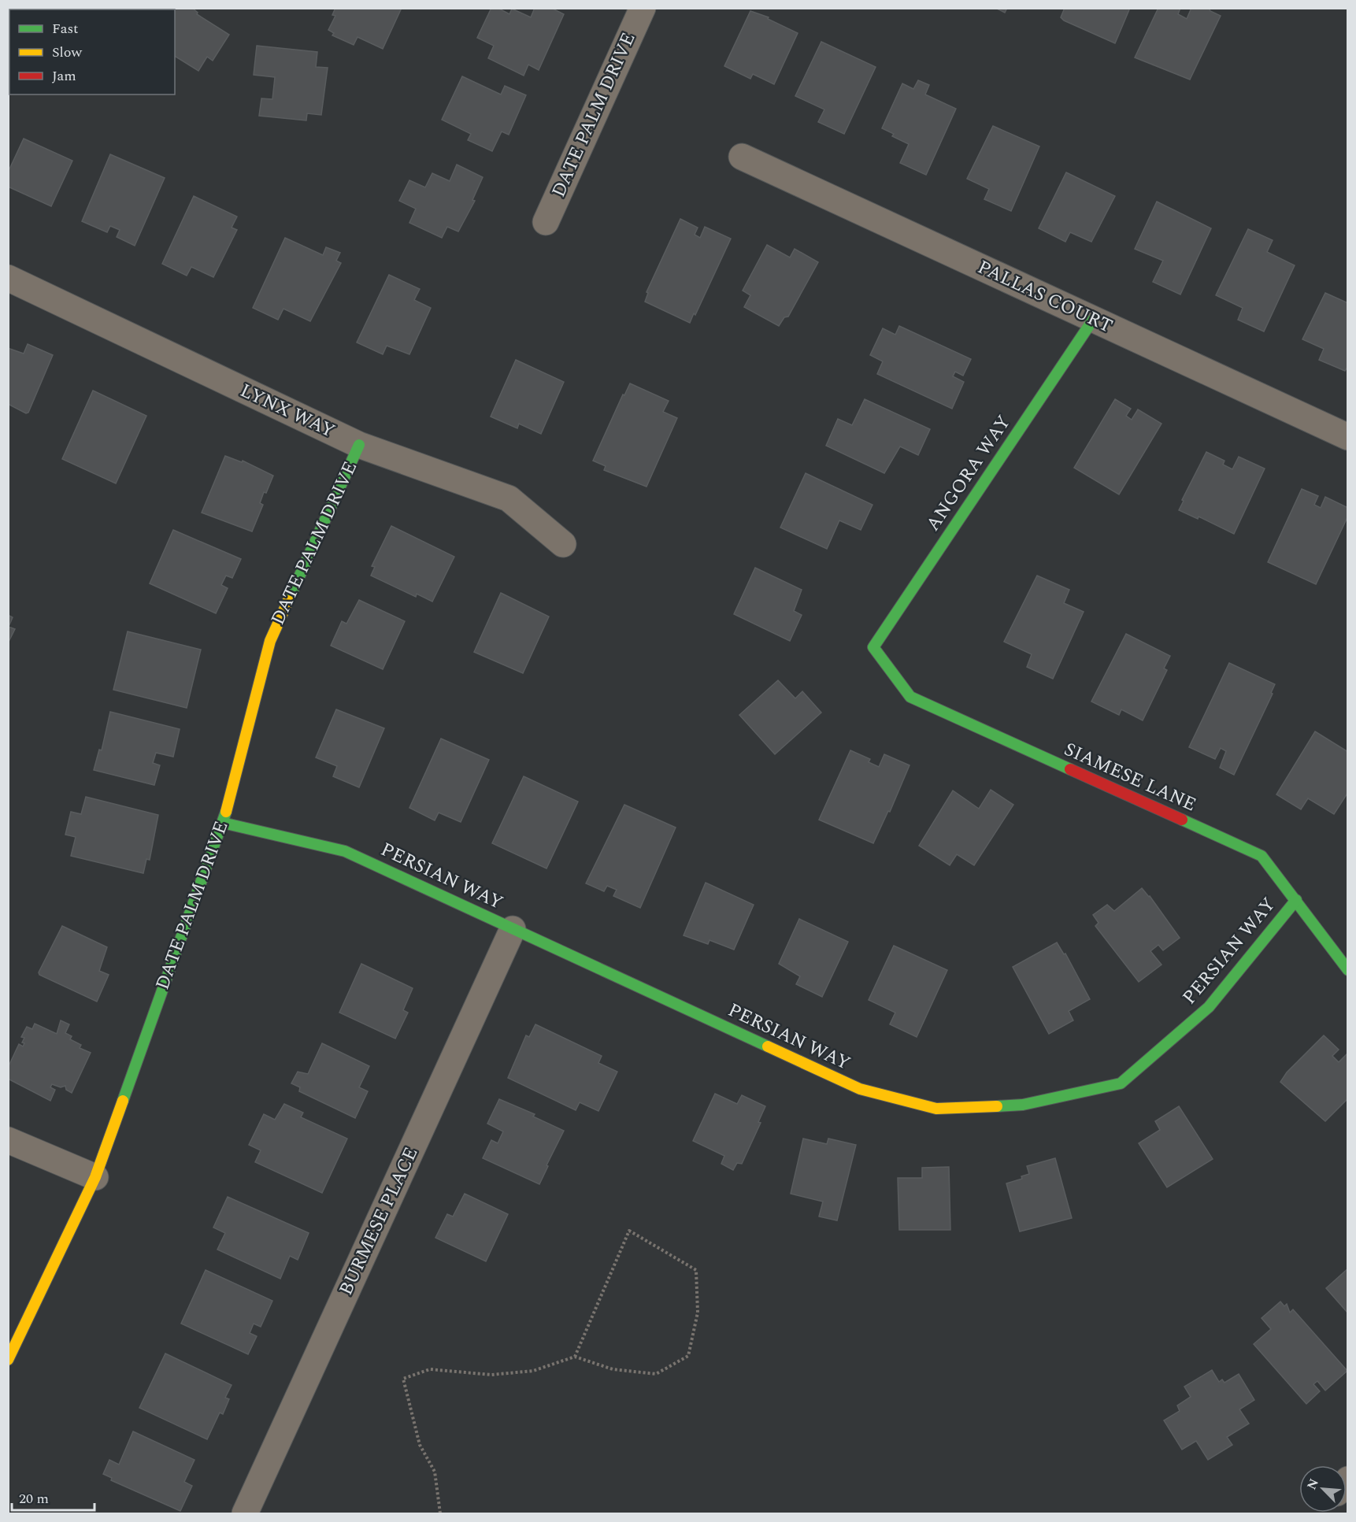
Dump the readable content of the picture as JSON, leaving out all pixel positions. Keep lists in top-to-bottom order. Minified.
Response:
{"streets":{"street":["DATE PALM DRIVE","PALLAS COURT","LYNX WAY","ANGORA WAY","SIAMESE LANE","PERSIAN WAY","BURMESE PLACE"]},"crossings":[["DATE PALM DRIVE","LYNX WAY"],["DATE PALM DRIVE","PERSIAN WAY"],["PALLAS COURT","ANGORA WAY"],["ANGORA WAY","SIAMESE LANE"],["SIAMESE LANE","PERSIAN WAY"],["PERSIAN WAY","BURMESE PLACE"]],"legend":["Fast","Slow","Jam"],"scale_bar":"20 m","north":"top left"}
